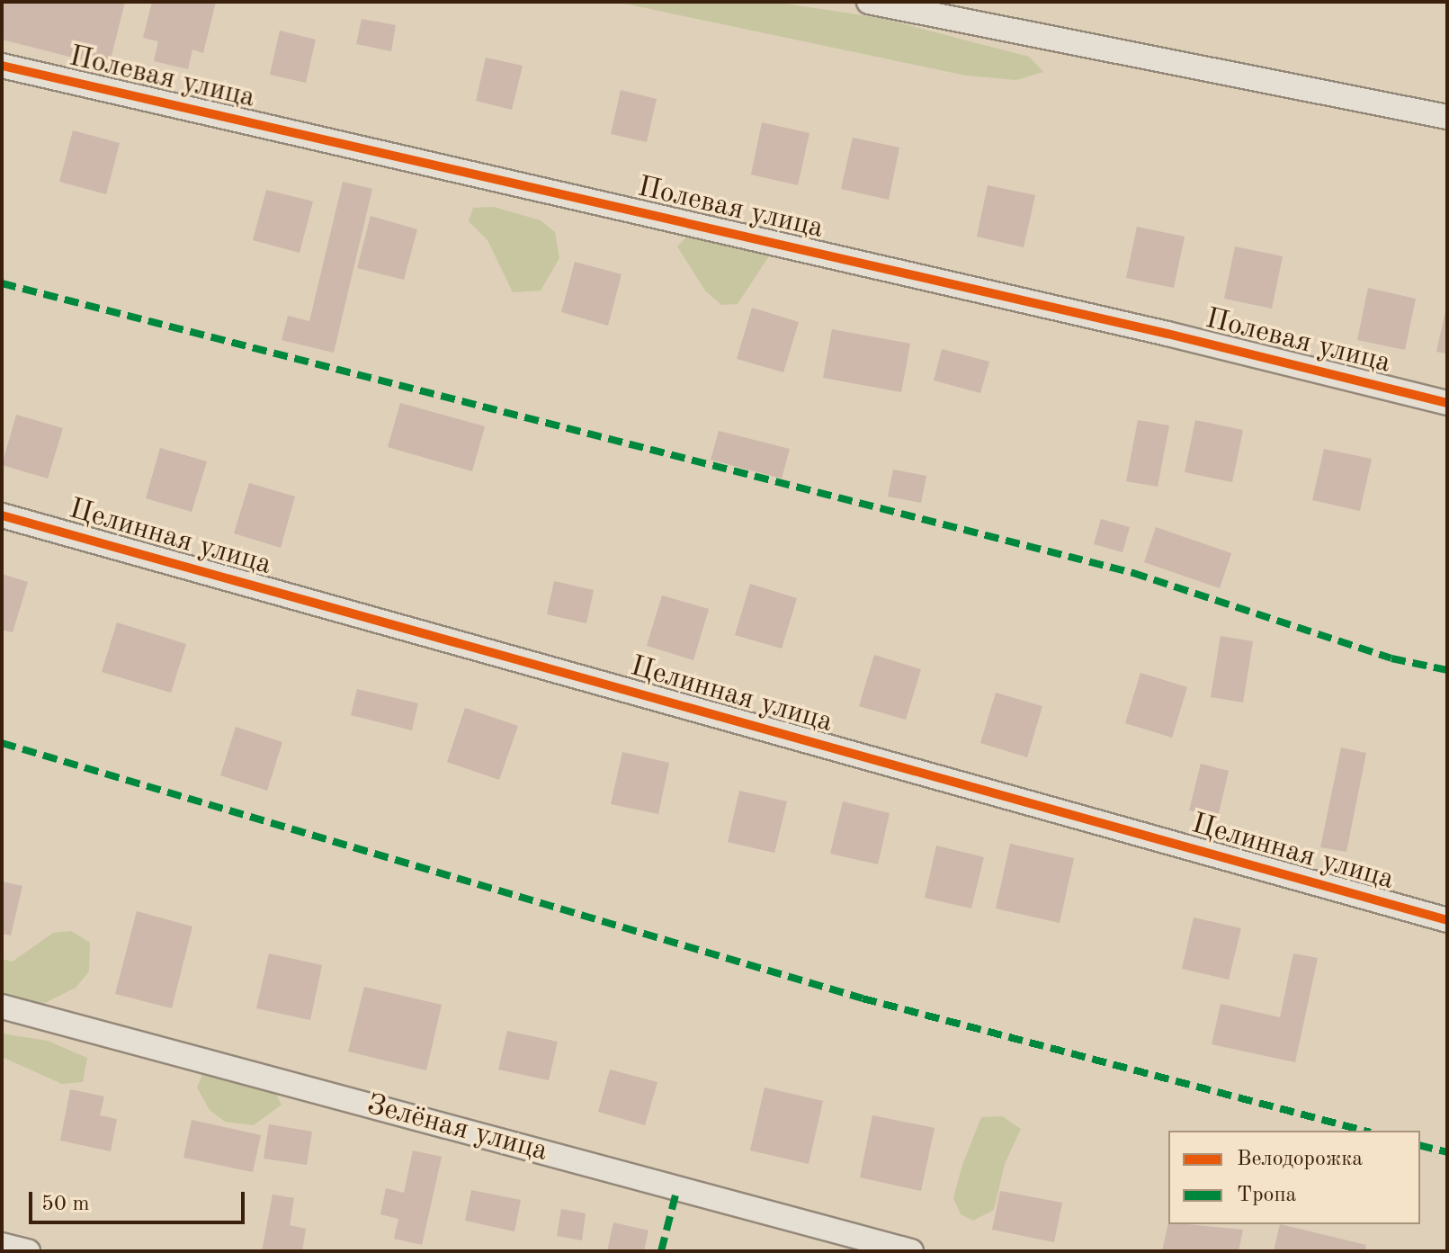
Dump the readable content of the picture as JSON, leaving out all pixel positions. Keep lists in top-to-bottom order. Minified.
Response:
{"streets":{"street":["Полевая улица","Целинная улица","Зелёная улица"]},"legend":["Велодорожка","Тропа"],"scale_bar":"50 m"}
